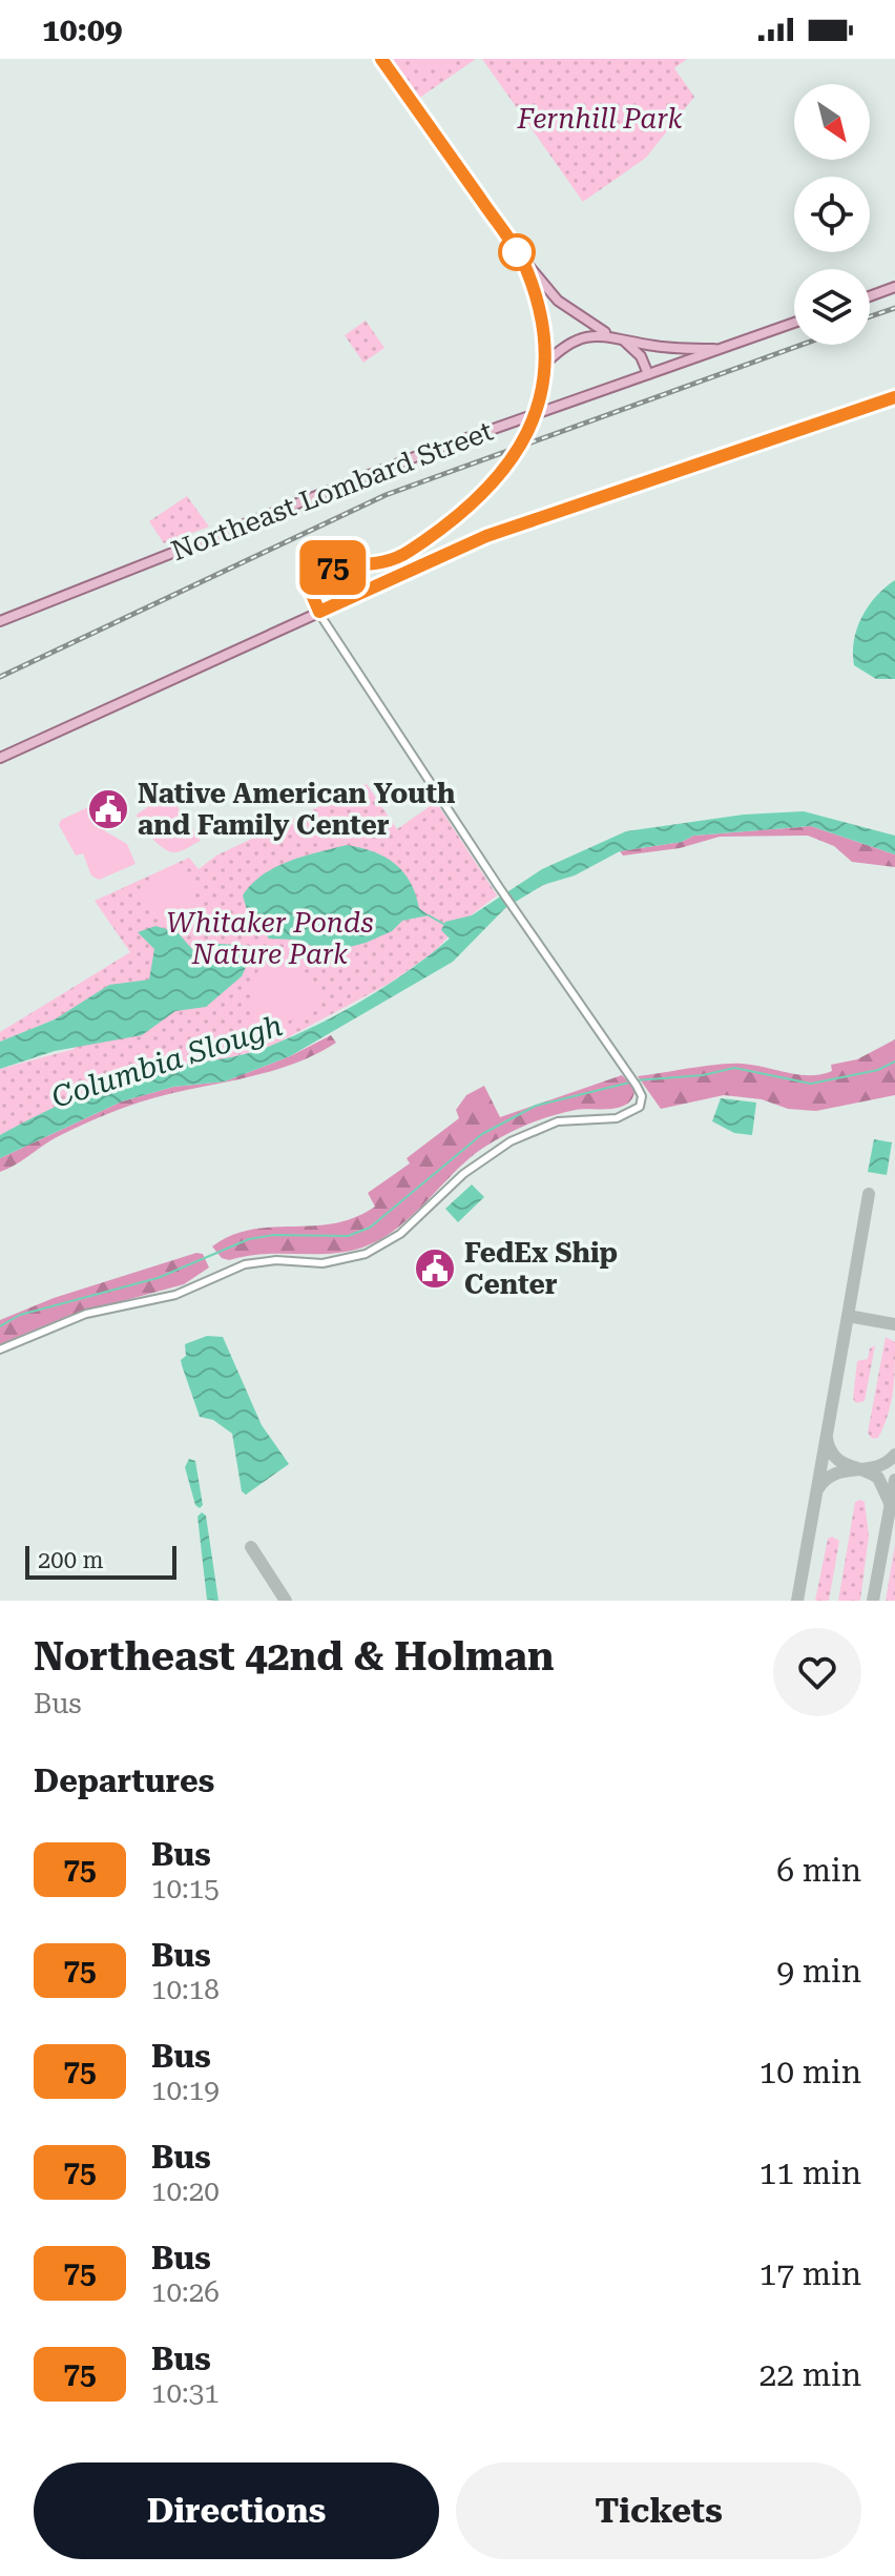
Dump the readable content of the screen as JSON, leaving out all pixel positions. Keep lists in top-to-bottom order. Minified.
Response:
{"streets":{"main road":["Northeast Lombard Street"]},"water":["Columbia Slough"],"parks":["Fernhill Park","Whitaker Ponds Nature Park"],"places":{"public building":["Native American Youth and Family Center","FedEx Ship Center"]},"lines":["bus line 75"],"scale_bar":"200 m","north":"bottom right","page":{"status":"10:09","on_map":"75","scale":"200 m","heading":[["Northeast 42nd & Holman","Bus"],"Departures"],"list":[{"mark":"75","name":"Bus","note":"10:15","value":"6 min"},{"mark":"75","name":"Bus","note":"10:18","value":"9 min"},{"mark":"75","name":"Bus","note":"10:19","value":"10 min"},{"mark":"75","name":"Bus","note":"10:20","value":"11 min"},{"mark":"75","name":"Bus","note":"10:26","value":"17 min"},{"mark":"75","name":"Bus","note":"10:31","value":"22 min"}],"buttons":["Directions","Tickets"]}}
